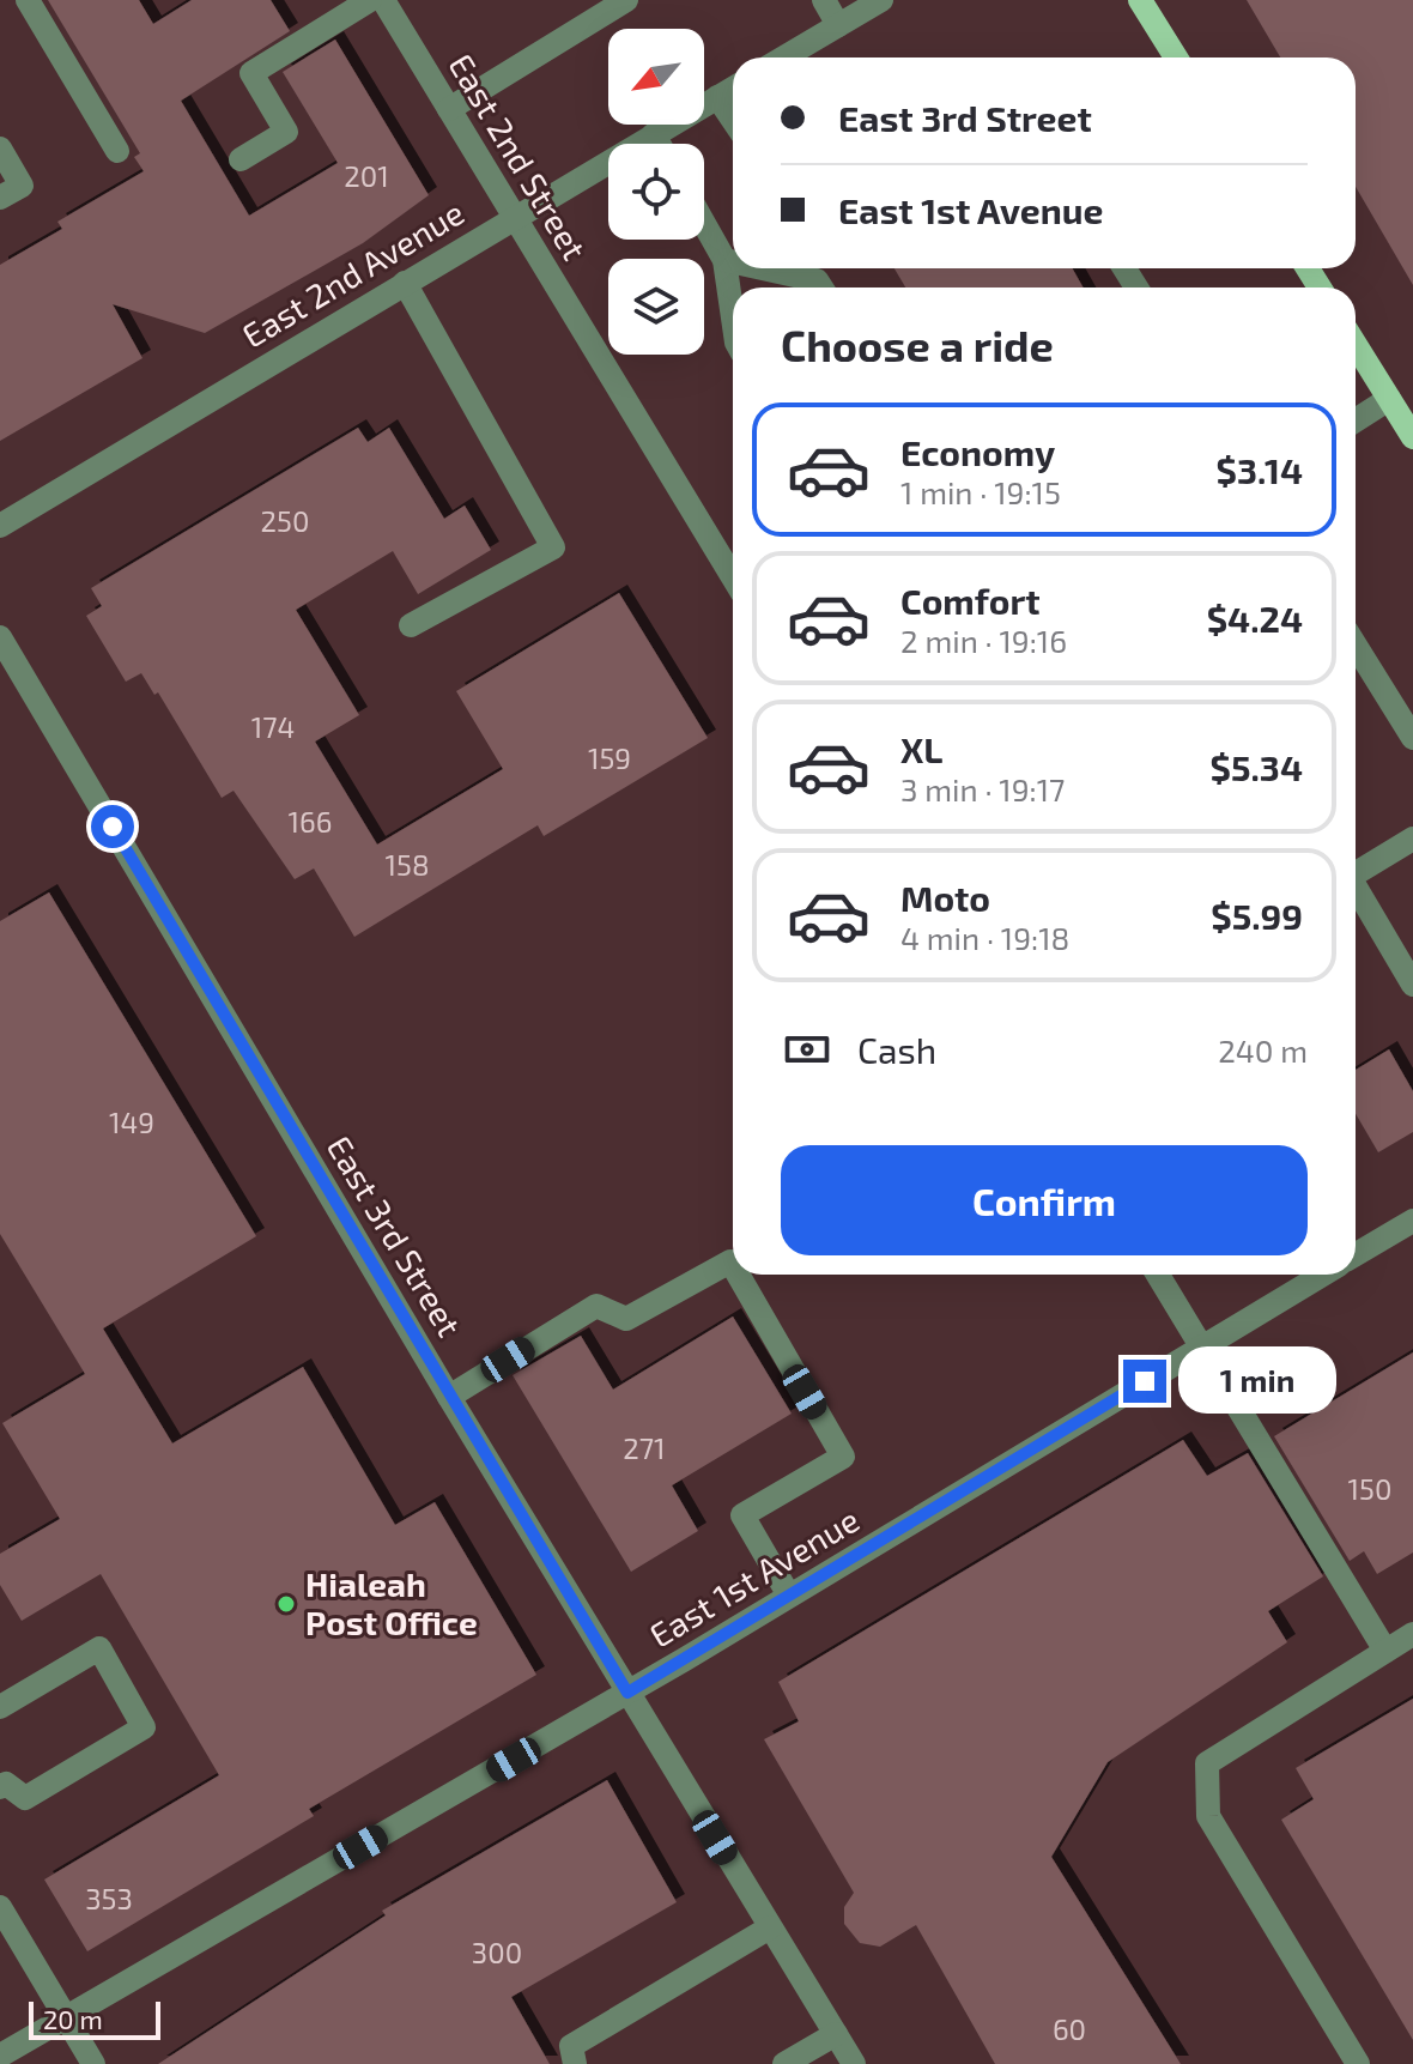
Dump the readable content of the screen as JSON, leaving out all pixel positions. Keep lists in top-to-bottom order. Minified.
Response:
{"streets":{"street":["East 2nd Street","East 2nd Avenue","East 3rd Street","East 1st Avenue"]},"crossings":[["East 2nd Street","East 2nd Avenue"],["East 3rd Street","East 1st Avenue"]],"places":["Hialeah Post Office"],"house_numbers":["201","250","174","159","166","158","149","271","150","353","300","60"],"scale_bar":"20 m","north":"bottom left","page":{"banner":["East 3rd Street","East 1st Avenue"],"heading":"Choose a ride","list":[{"name":"Economy","note":"1 min · 19:15","value":"$3.14"},{"name":"Comfort","note":"2 min · 19:16","value":"$4.24"},{"name":"XL","note":"3 min · 19:17","value":"$5.34"},{"name":"Moto","note":"4 min · 19:18","value":"$5.99"}],"pay":["Cash","240 m"],"buttons":"Confirm","bubble":"1 min","scale":"20 m"}}
